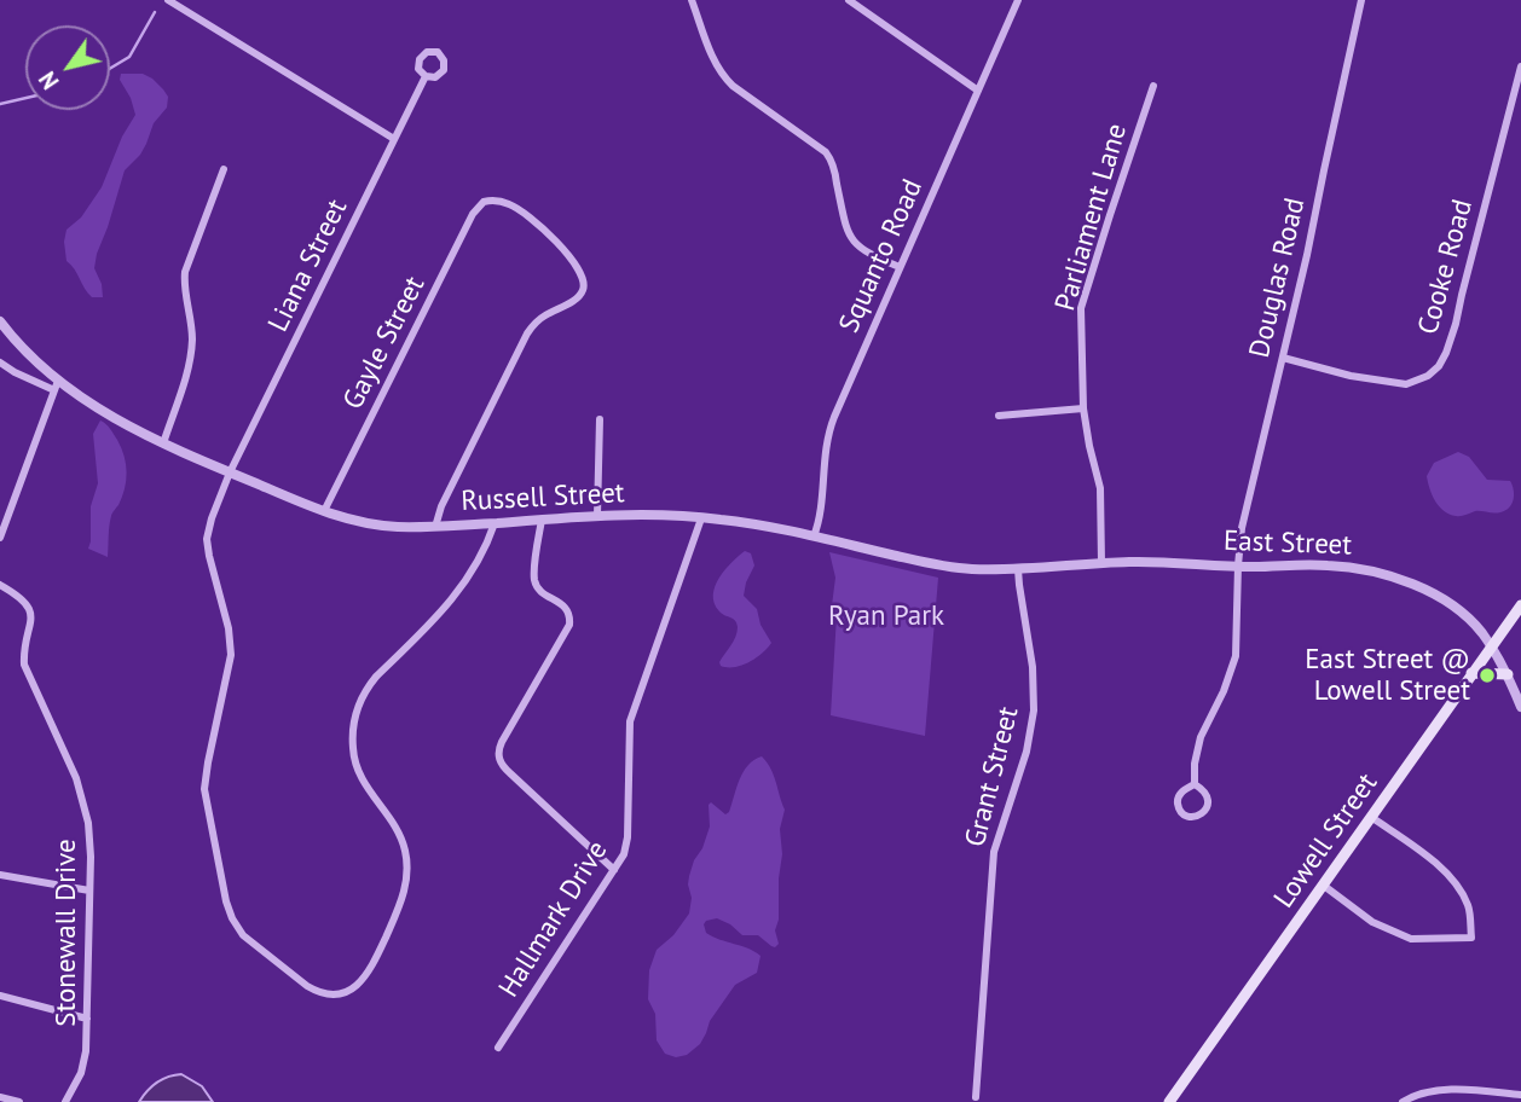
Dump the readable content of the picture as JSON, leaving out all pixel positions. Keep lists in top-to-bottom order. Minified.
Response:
{"streets":{"main road":["Lowell Street"],"street":["Parliament Lane","Squanto Road","Liana Street","Cooke Road","Douglas Road","Gayle Street","Russell Street","East Street","Grant Street","Hallmark Drive","Stonewall Drive"]},"crossings":[["Parliament Lane","Russell Street"],["Squanto Road","Russell Street"],["Liana Street","Russell Street"],["Cooke Road","Douglas Road"],["Douglas Road","East Street"],["Gayle Street","Russell Street"],["Russell Street","East Street"],["Russell Street","Grant Street"],["Russell Street","Hallmark Drive"],["East Street","Lowell Street"]],"parks":["Ryan Park"],"places":["East Street @ Lowell Street"],"north":"bottom left"}
